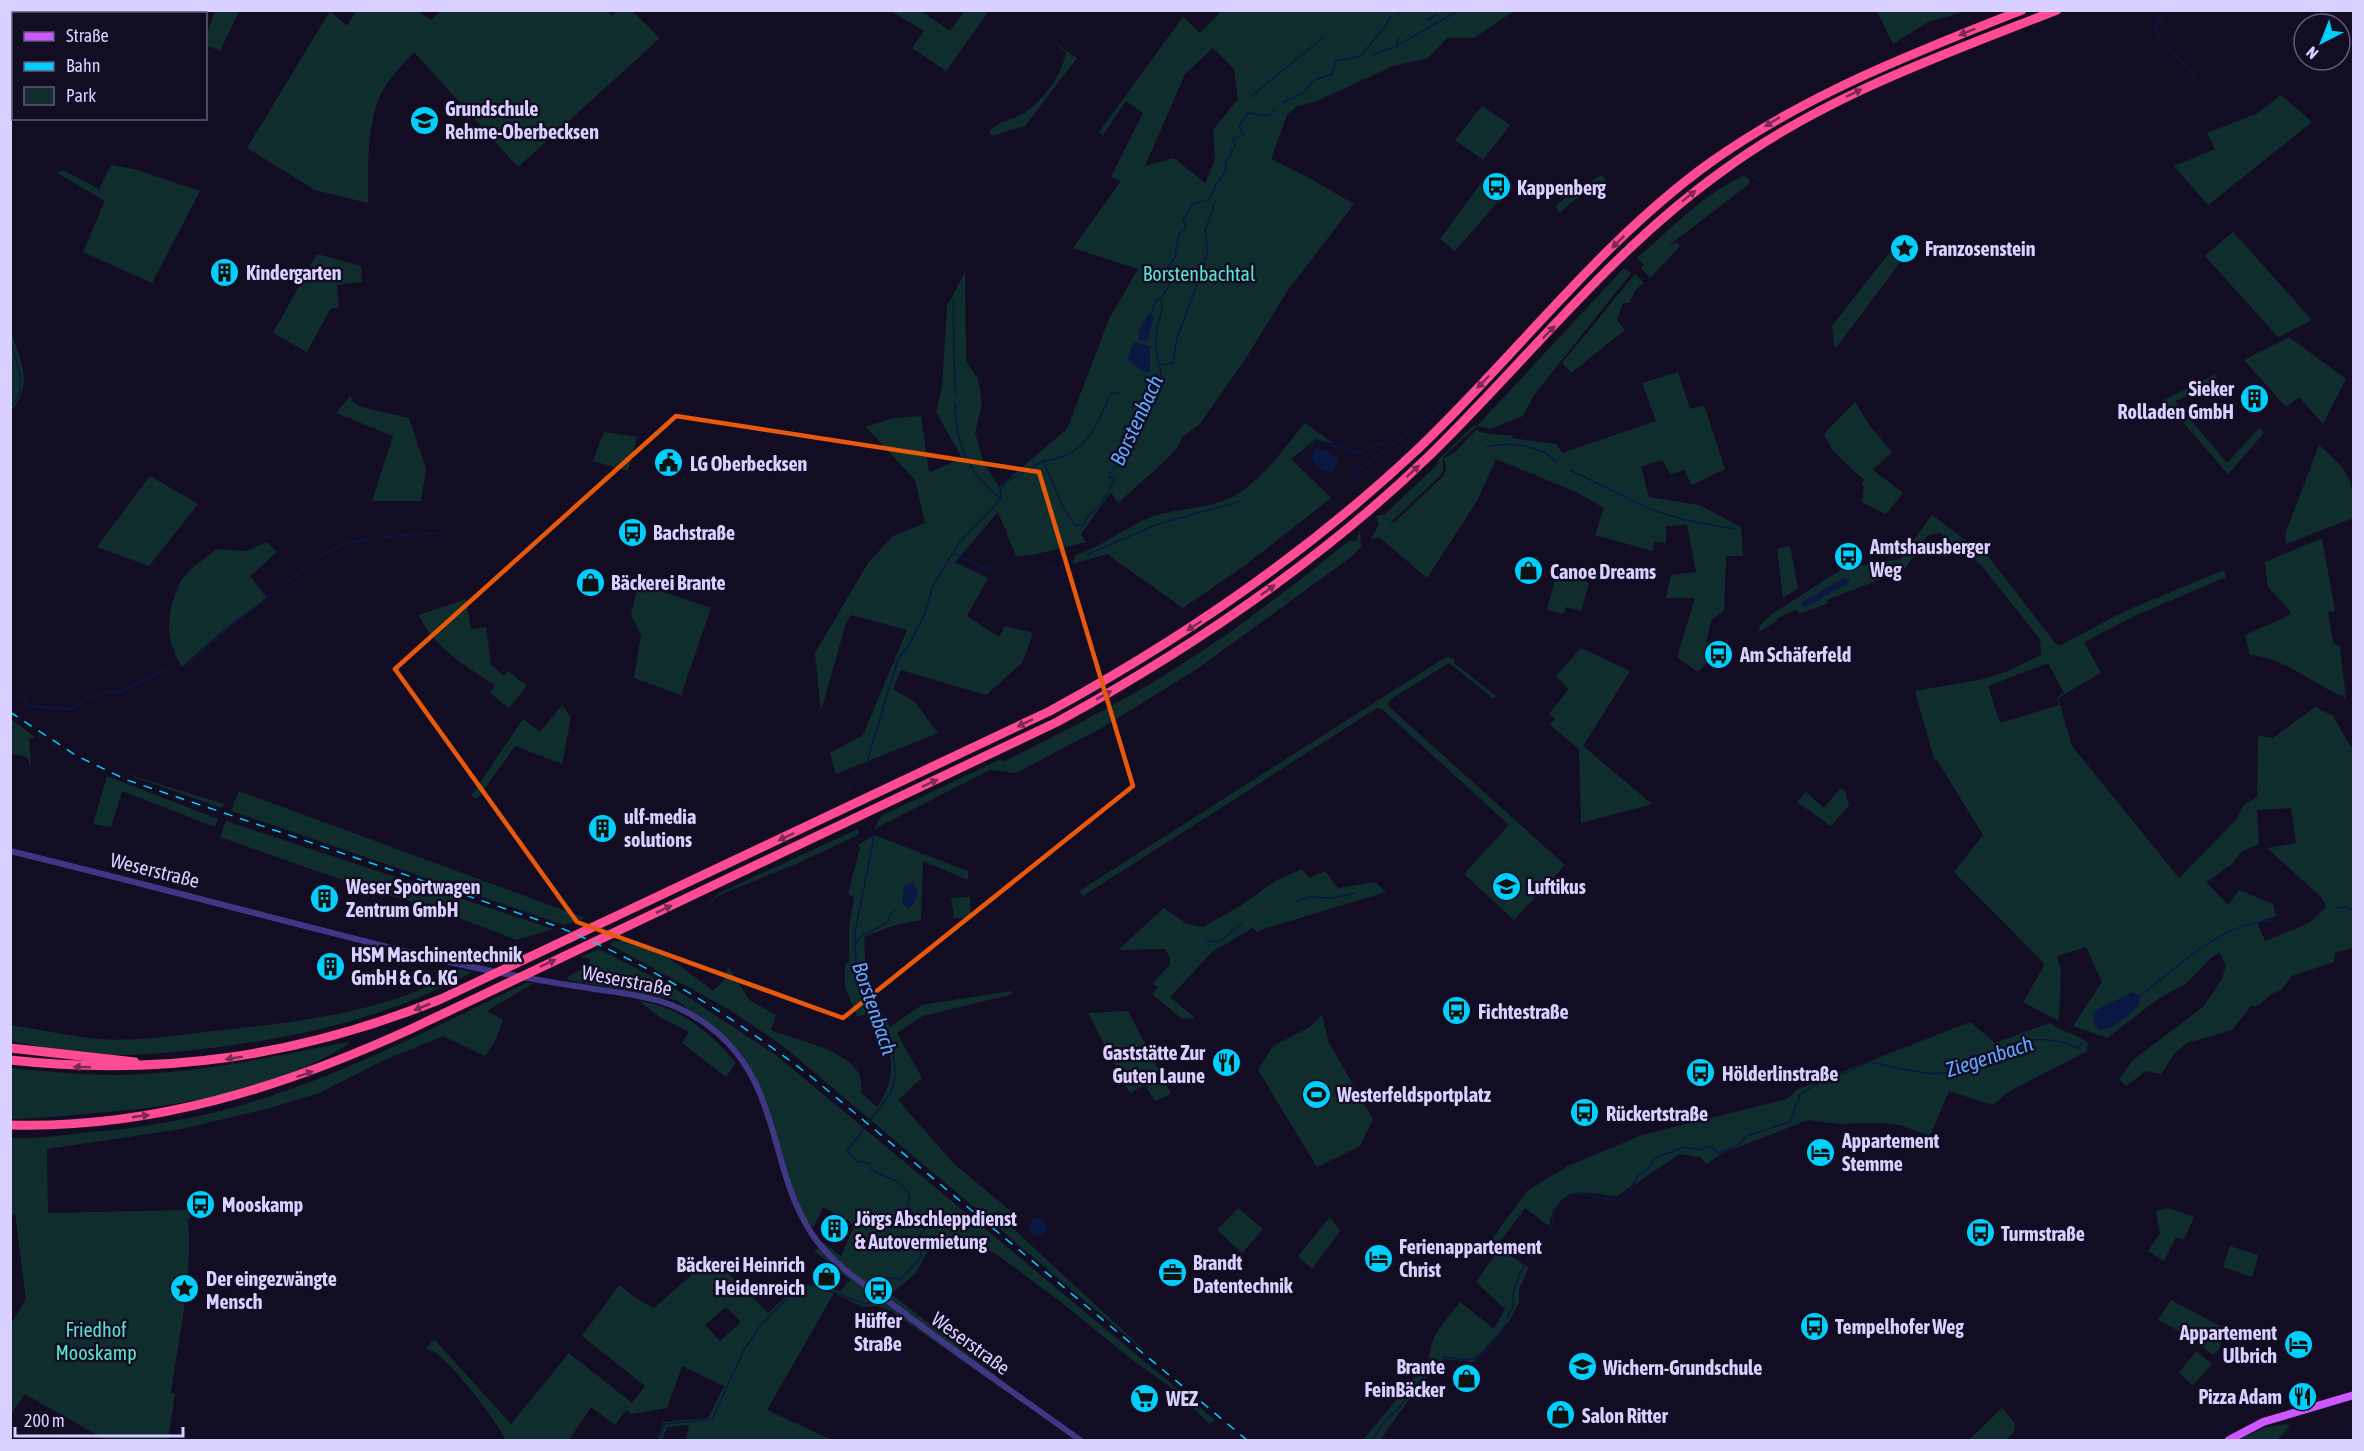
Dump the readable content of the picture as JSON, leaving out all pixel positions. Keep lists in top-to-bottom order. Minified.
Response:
{"streets":{"street":["Weserstraße"]},"water":["Borstenbach","Ziegenbach"],"parks":["Borstenbachtal","Friedhof Mooskamp"],"places":{"school or university":["Grundschule Rehme-Oberbecksen","Luftikus","Wichern-Grundschule"],"bus stop":["Kappenberg","Bachstraße","Amtshausberger Weg","Am Schäferfeld","Fichtestraße","Hölderlinstraße","Rückertstraße","Mooskamp","Turmstraße","Hüffer Straße","Tempelhofer Weg"],"place":["Franzosenstein","Der eingezwängte Mensch"],"building":["Kindergarten","Sieker Rolladen GmbH","ulf-media solutions","Weser Sportwagen Zentrum GmbH","HSM Maschinentechnik GmbH & Co. KG","Jörgs Abschleppdienst & Autovermietung"],"public building":["LG Oberbecksen"],"shop":["Canoe Dreams","Bäckerei Brante","Bäckerei Heinrich Heidenreich","Brante FeinBäcker","Salon Ritter"],"restaurant":["Gaststätte Zur Guten Laune","Pizza Adam"],"sports":["Westerfeldsportplatz"],"hotel":["Appartement Stemme","Ferienappartement Christ","Appartement Ulbrich"],"office":["Brandt Datentechnik"],"supermarket":["WEZ"]},"legend":["Straße","Bahn","Park"],"scale_bar":"200 m","north":"bottom left"}
